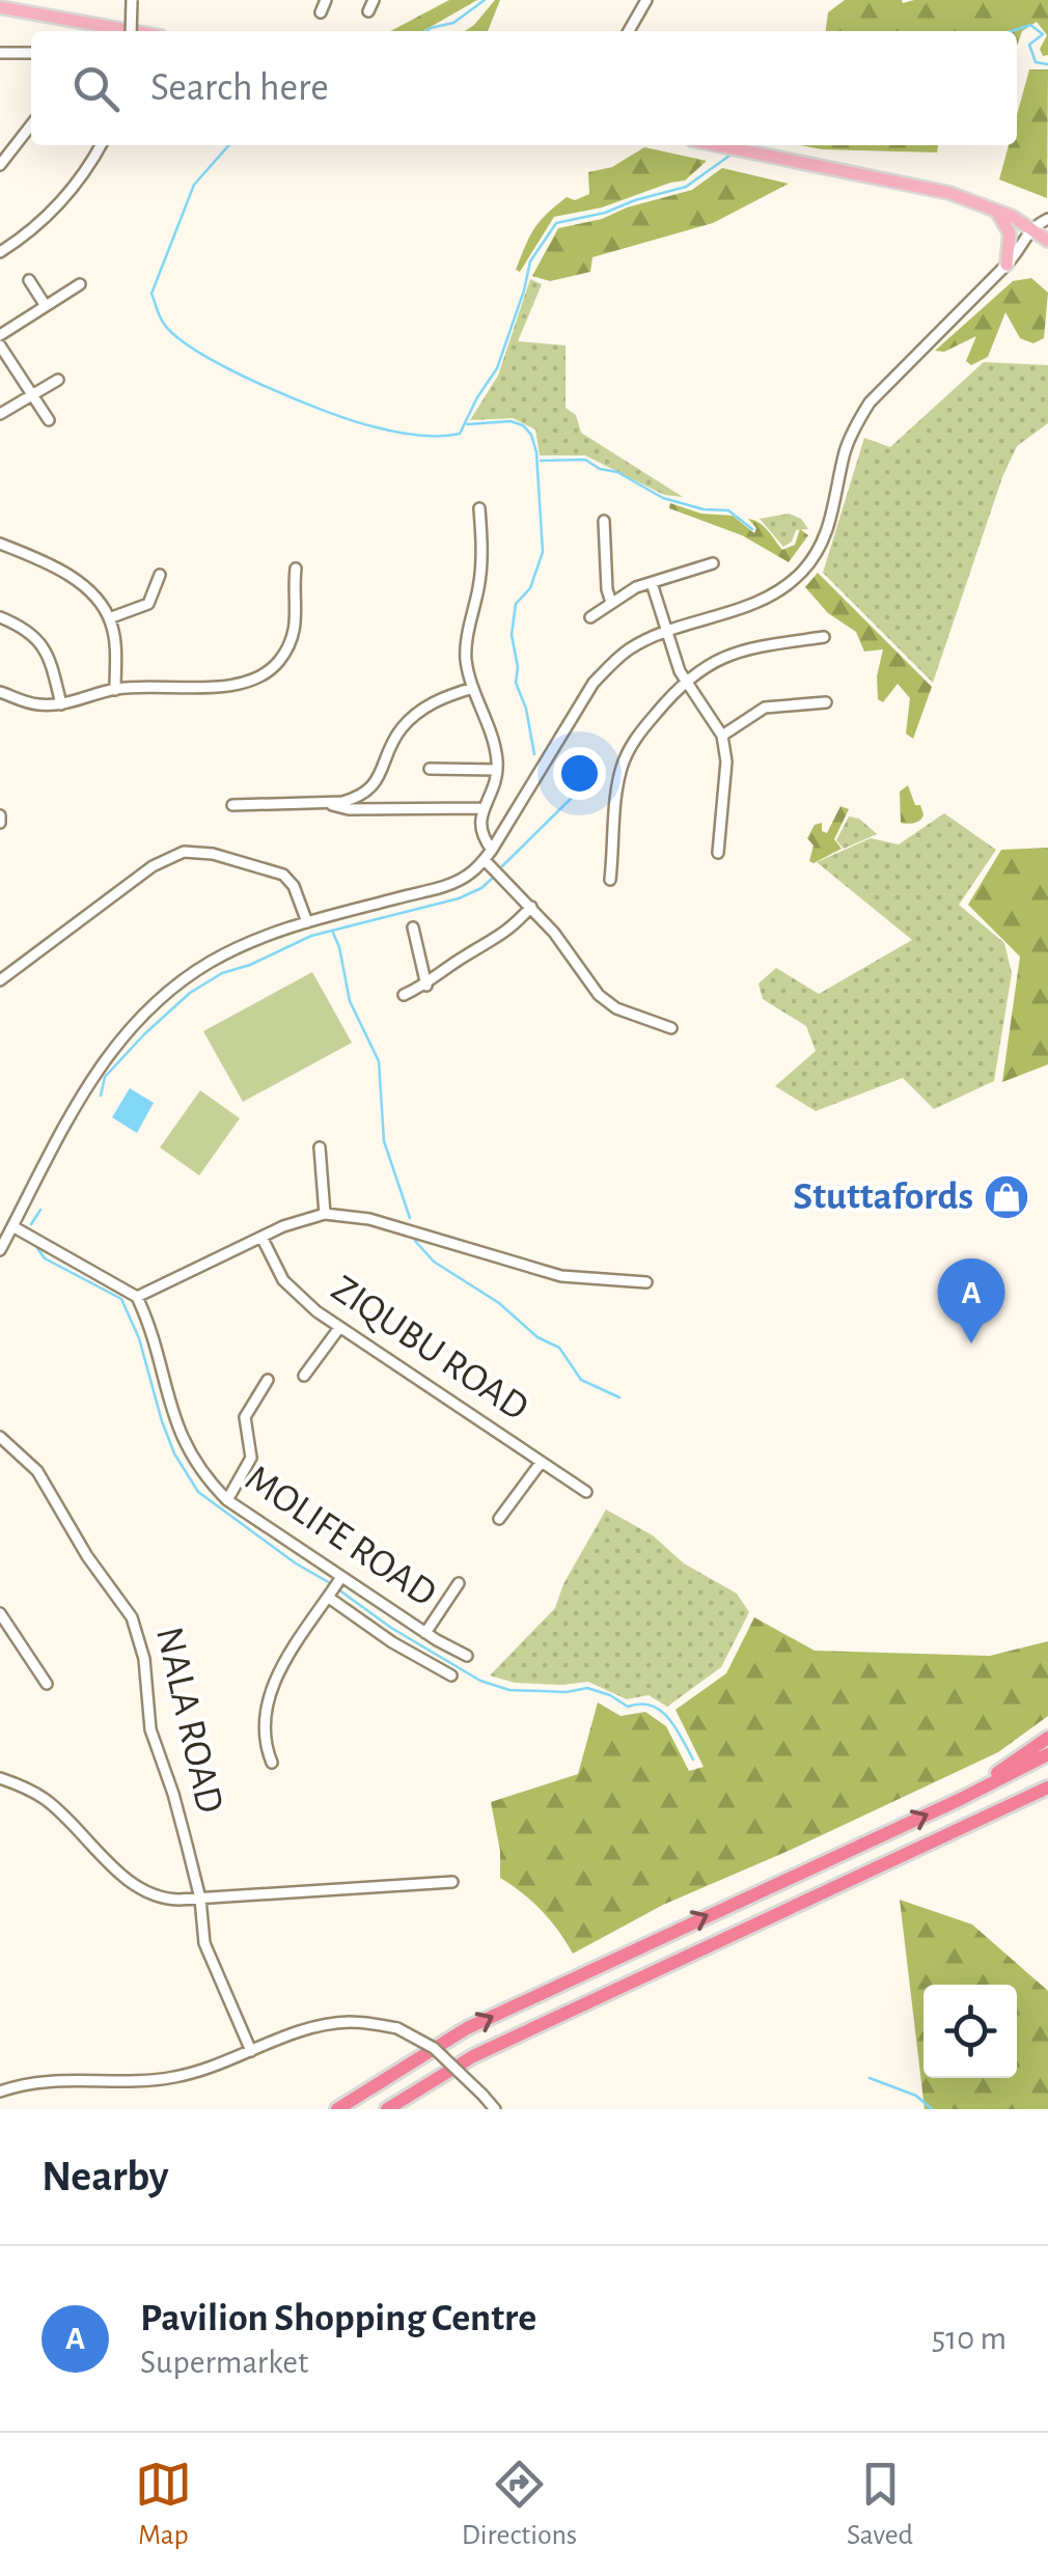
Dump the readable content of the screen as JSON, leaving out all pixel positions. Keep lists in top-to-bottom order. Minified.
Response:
{"streets":{"street":["ZIQUBU ROAD","MOLIFE ROAD","NALA ROAD"]},"places":{"shop":["Stuttafords"]},"page":{"search":"Search here","pins":"A","heading":"Nearby","list":[{"mark":"A","name":"Pavilion Shopping Centre","note":"Supermarket","value":"510 m"}],"nav":["Map","Directions","Saved"]}}
